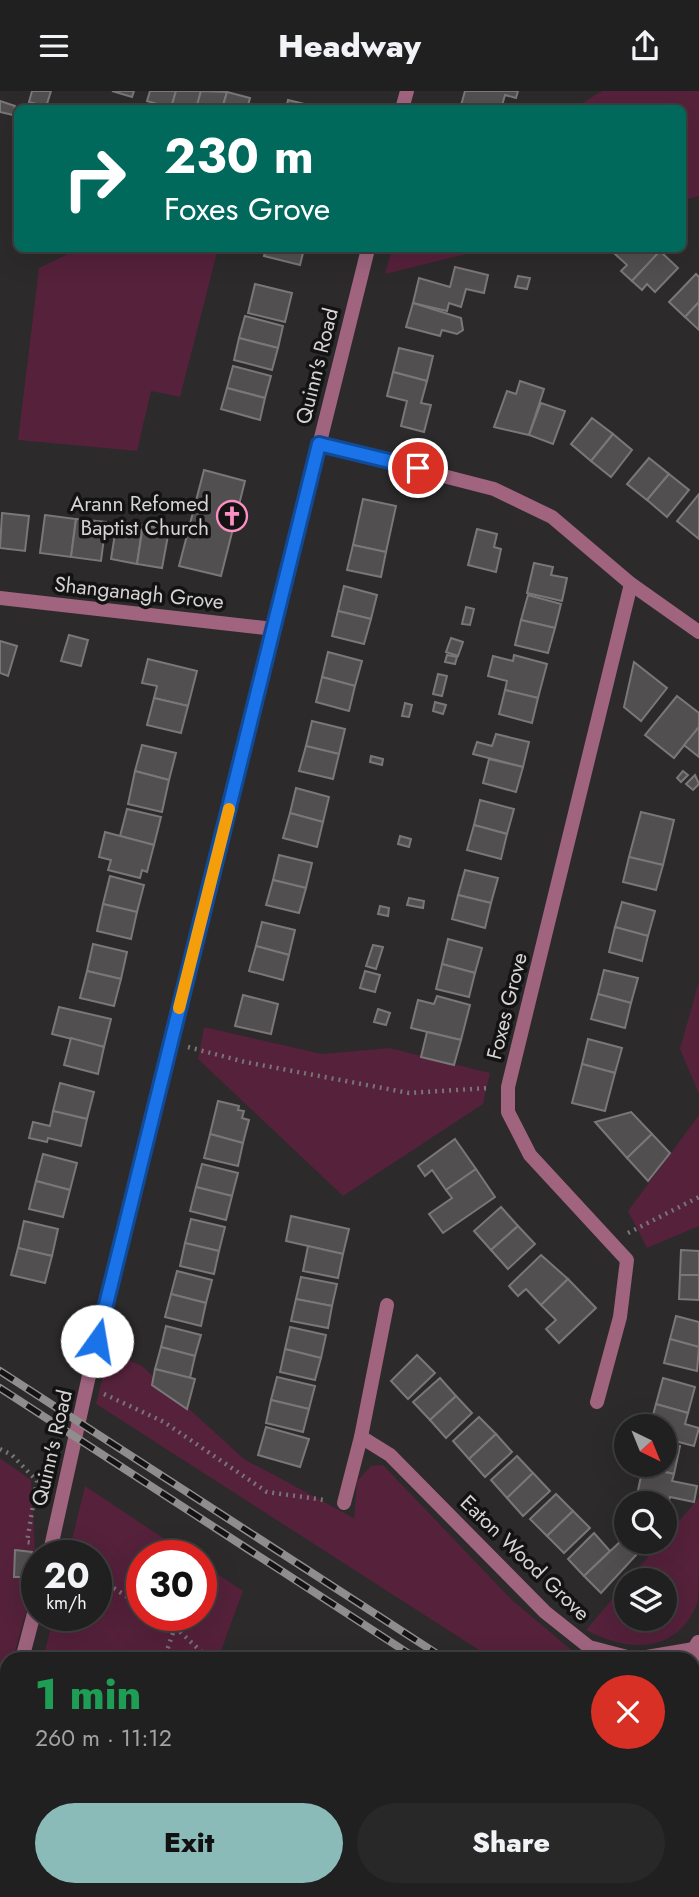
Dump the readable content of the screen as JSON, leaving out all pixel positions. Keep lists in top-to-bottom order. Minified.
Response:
{"streets":{"street":["Quinn's Road","Shanganagh Grove","Foxes Grove","Eaton Wood Grove"]},"crossings":[["Quinn's Road","Shanganagh Grove"]],"places":{"church":["Arann Refomed Baptist Church"]},"north":"bottom right","page":{"header":"Headway","turn":["230 m","Foxes Grove"],"speed":"20 km/h","limit":"30","heading":["1 min","260 m · 11:12"],"buttons":["Exit","Share"]}}
